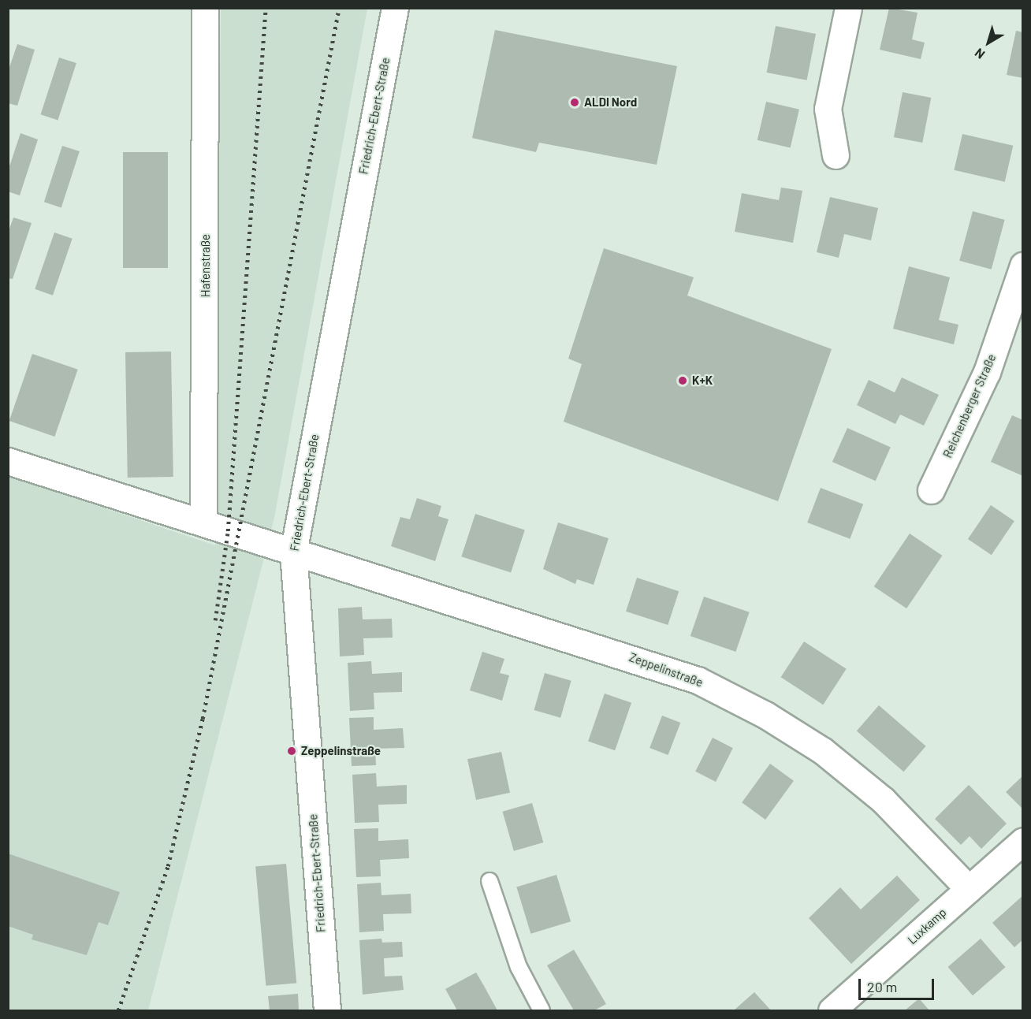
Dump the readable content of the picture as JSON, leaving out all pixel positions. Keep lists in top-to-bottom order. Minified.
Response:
{"streets":{"street":["Friedrich-Ebert-Straße","Hafenstraße","Reichenberger Straße","Zeppelinstraße","Luxkamp"]},"crossings":[["Friedrich-Ebert-Straße","Zeppelinstraße"],["Hafenstraße","Zeppelinstraße"],["Zeppelinstraße","Luxkamp"]],"places":["ALDI Nord","K+K","Zeppelinstraße"],"scale_bar":"20 m","north":"bottom left"}
